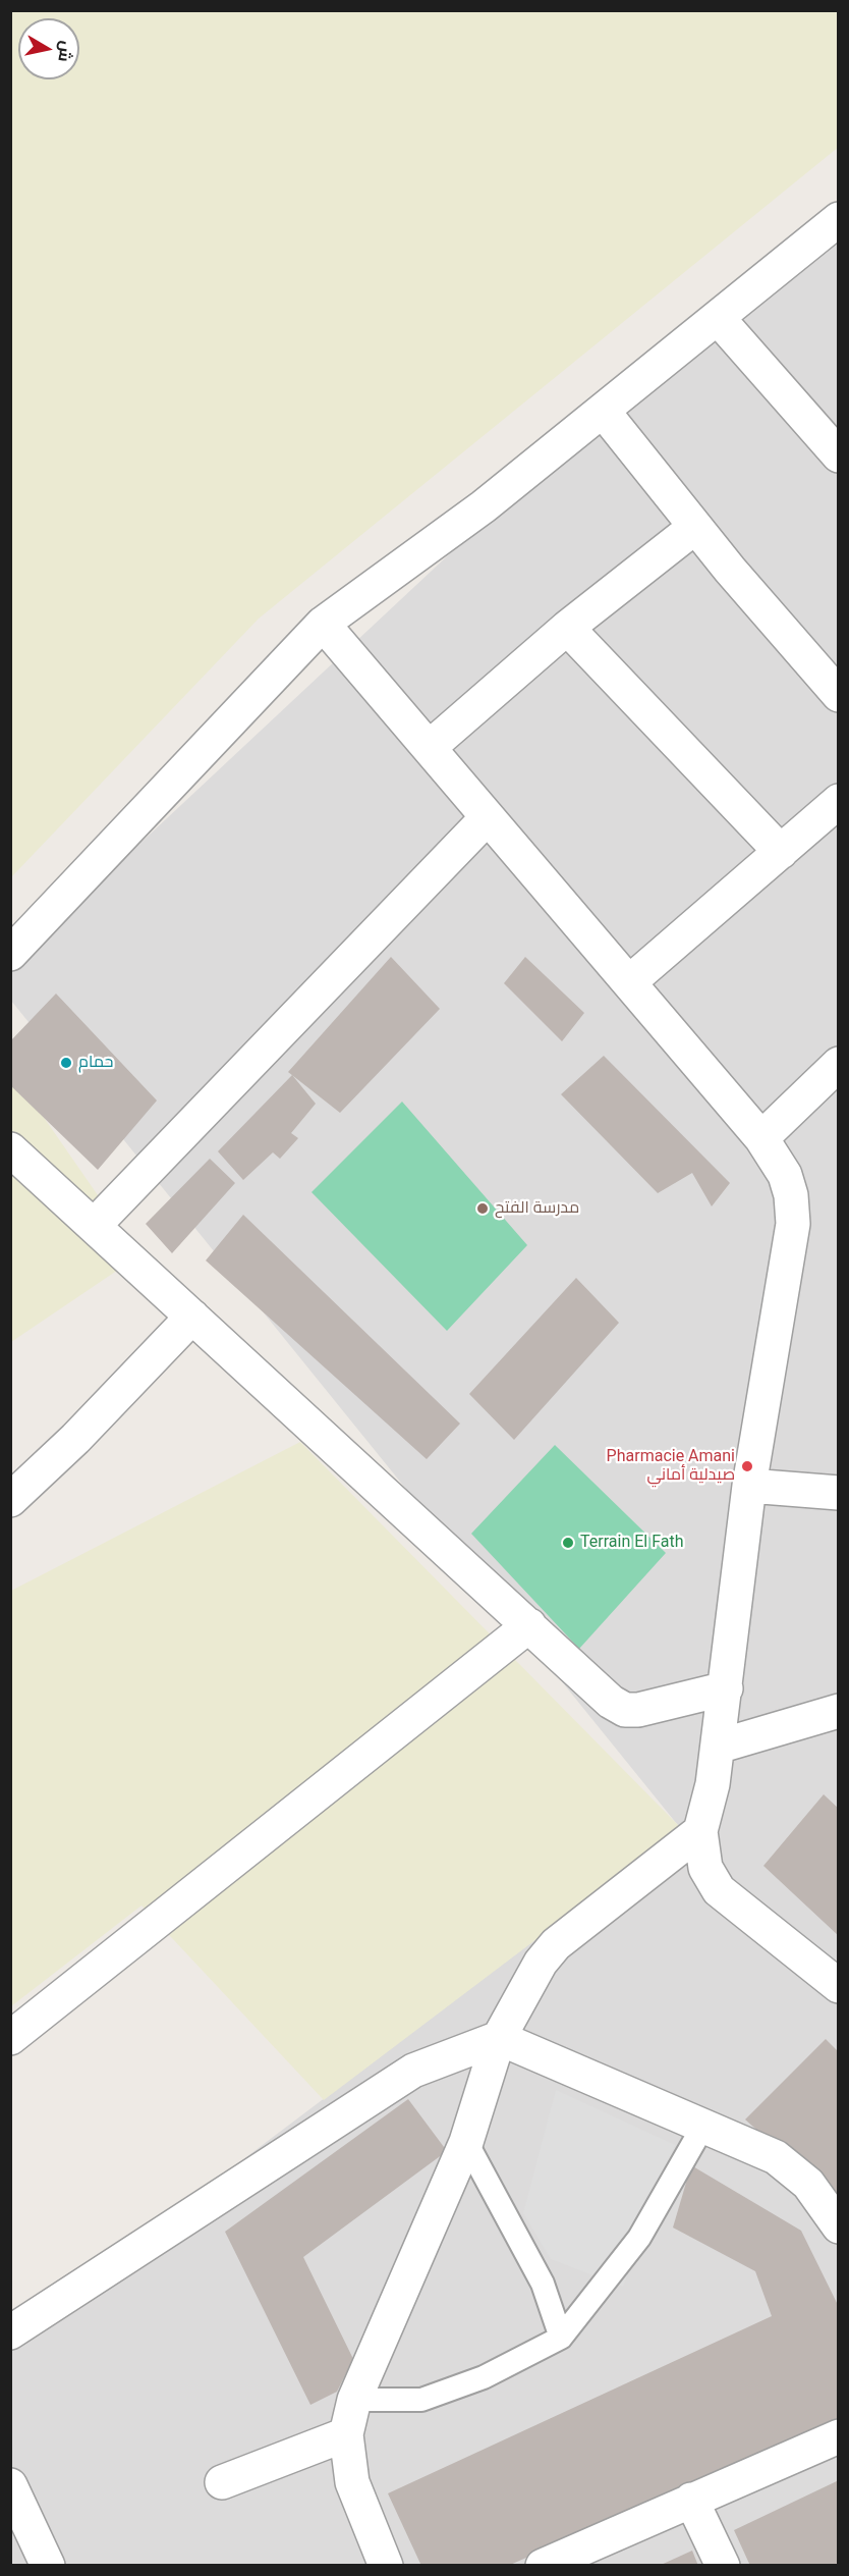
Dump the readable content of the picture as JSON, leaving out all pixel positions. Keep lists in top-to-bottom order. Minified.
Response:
{"places":["حمام","مدرسة الفتح","Pharmacie Amani صيدلية أماني","Terrain El Fath"],"north":"right"}
